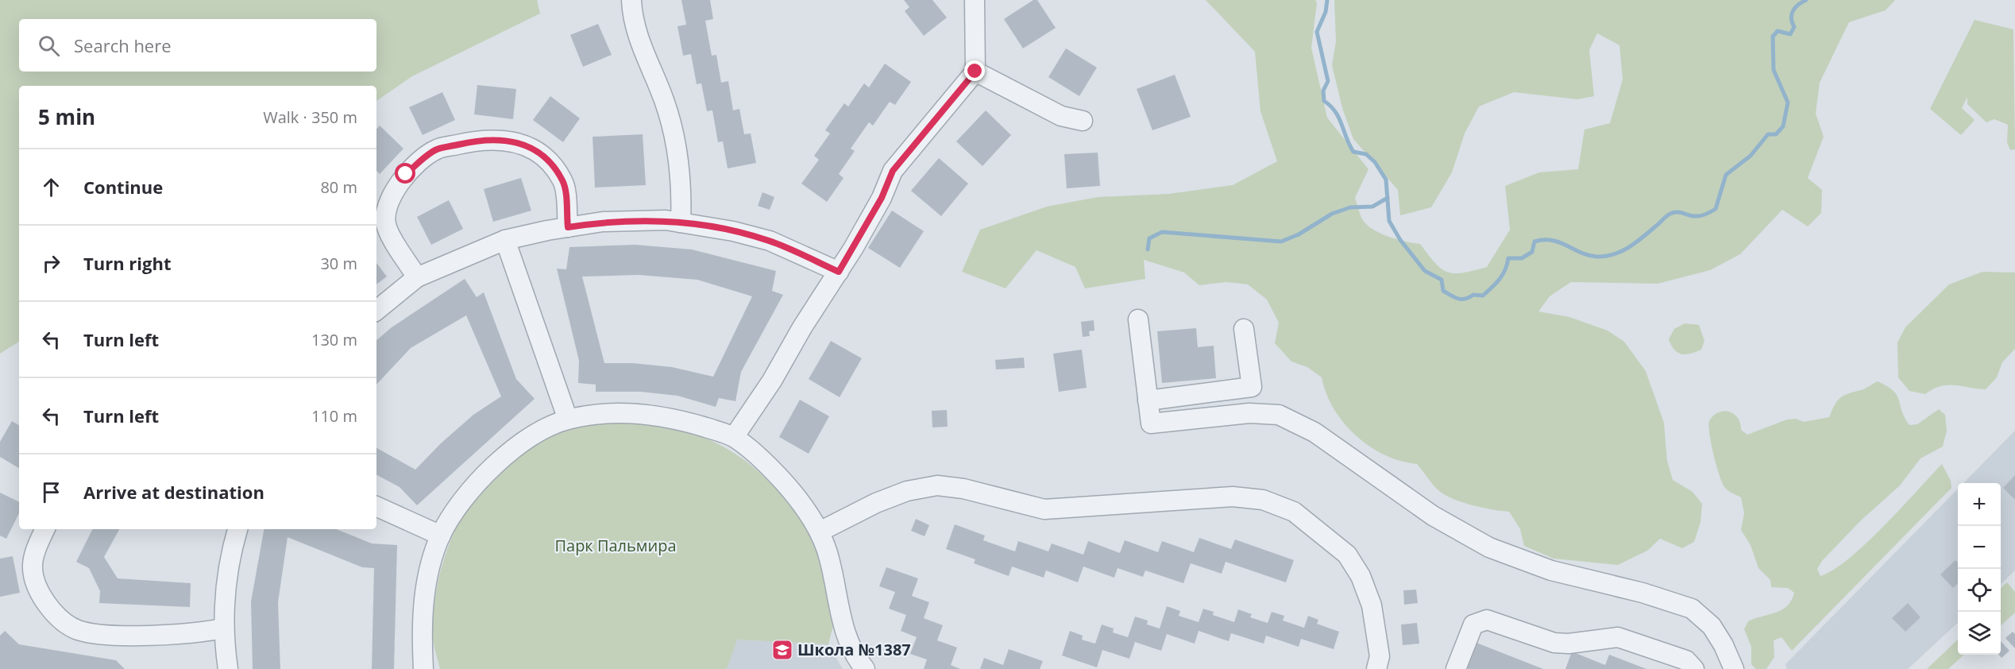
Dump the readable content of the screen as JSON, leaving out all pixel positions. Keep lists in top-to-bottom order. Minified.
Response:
{"parks":["Парк Пальмира"],"places":{"school or university":["Школа №1387"]},"page":{"search":"Search here","heading":["5 min","Walk · 350 m"],"list":[["Continue","80 m"],["Turn right","30 m"],["Turn left","130 m"],["Turn left","110 m"],"Arrive at destination"],"map_buttons":["+","−"]}}
